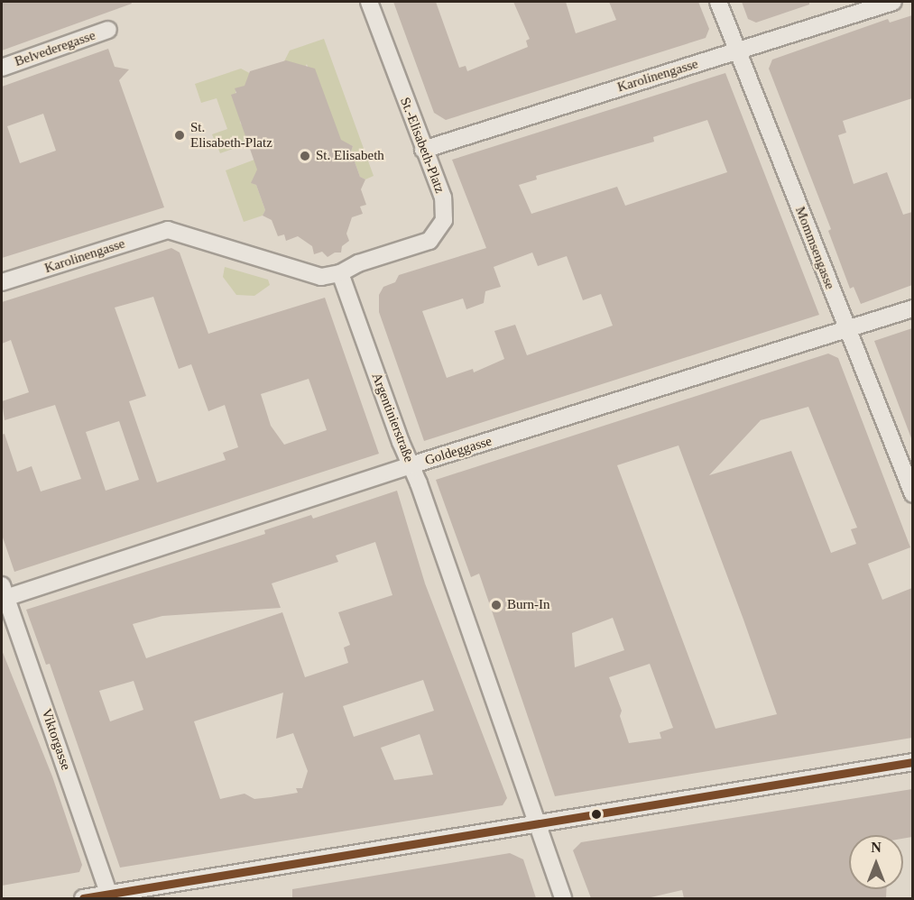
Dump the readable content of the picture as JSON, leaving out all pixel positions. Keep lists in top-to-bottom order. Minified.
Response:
{"streets":{"street":["Belvederegasse","Karolinengasse","St.-Elisabeth-Platz","Mommsengasse","Argentinierstraße","Goldeggasse","Viktorgasse"]},"crossings":[["Karolinengasse","St.-Elisabeth-Platz"],["Karolinengasse","Mommsengasse"],["St.-Elisabeth-Platz","Argentinierstraße"],["Mommsengasse","Goldeggasse"],["Argentinierstraße","Goldeggasse"],["Goldeggasse","Viktorgasse"]],"places":["St. Elisabeth-Platz","St. Elisabeth","Burn-In"],"north":"top"}
